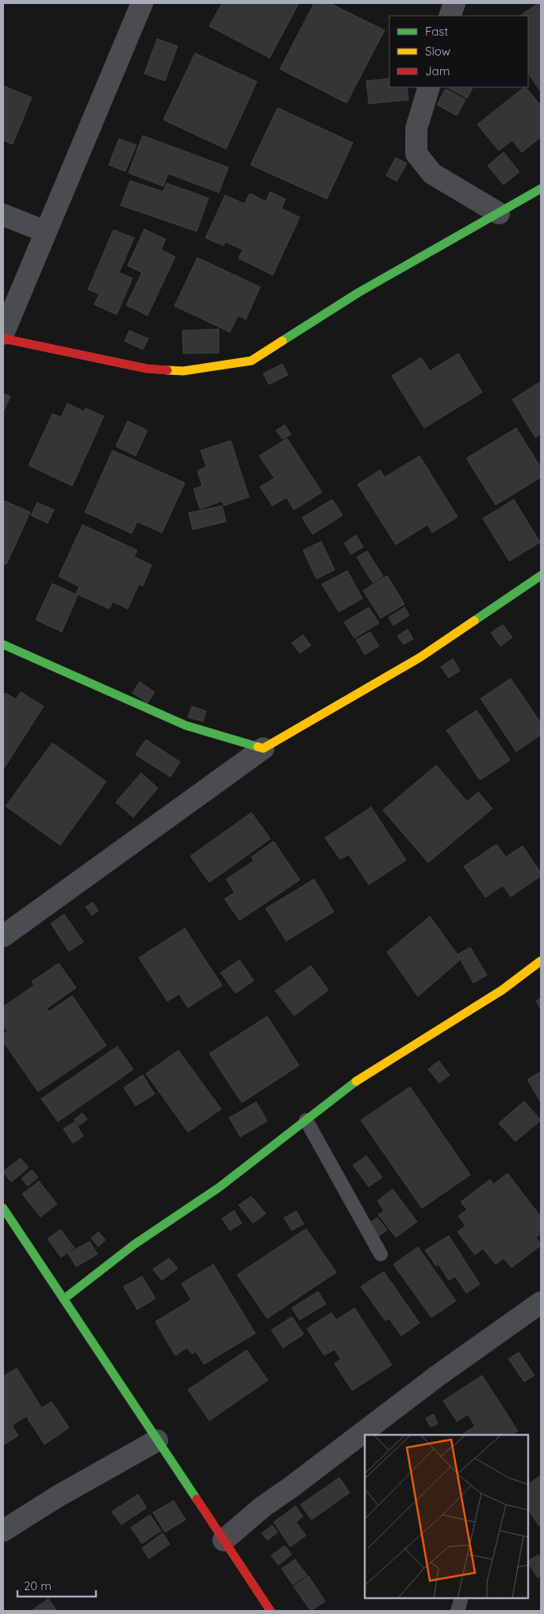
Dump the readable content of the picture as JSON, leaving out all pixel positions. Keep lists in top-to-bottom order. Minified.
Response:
{"legend":["Fast","Slow","Jam"],"scale_bar":"20 m"}
